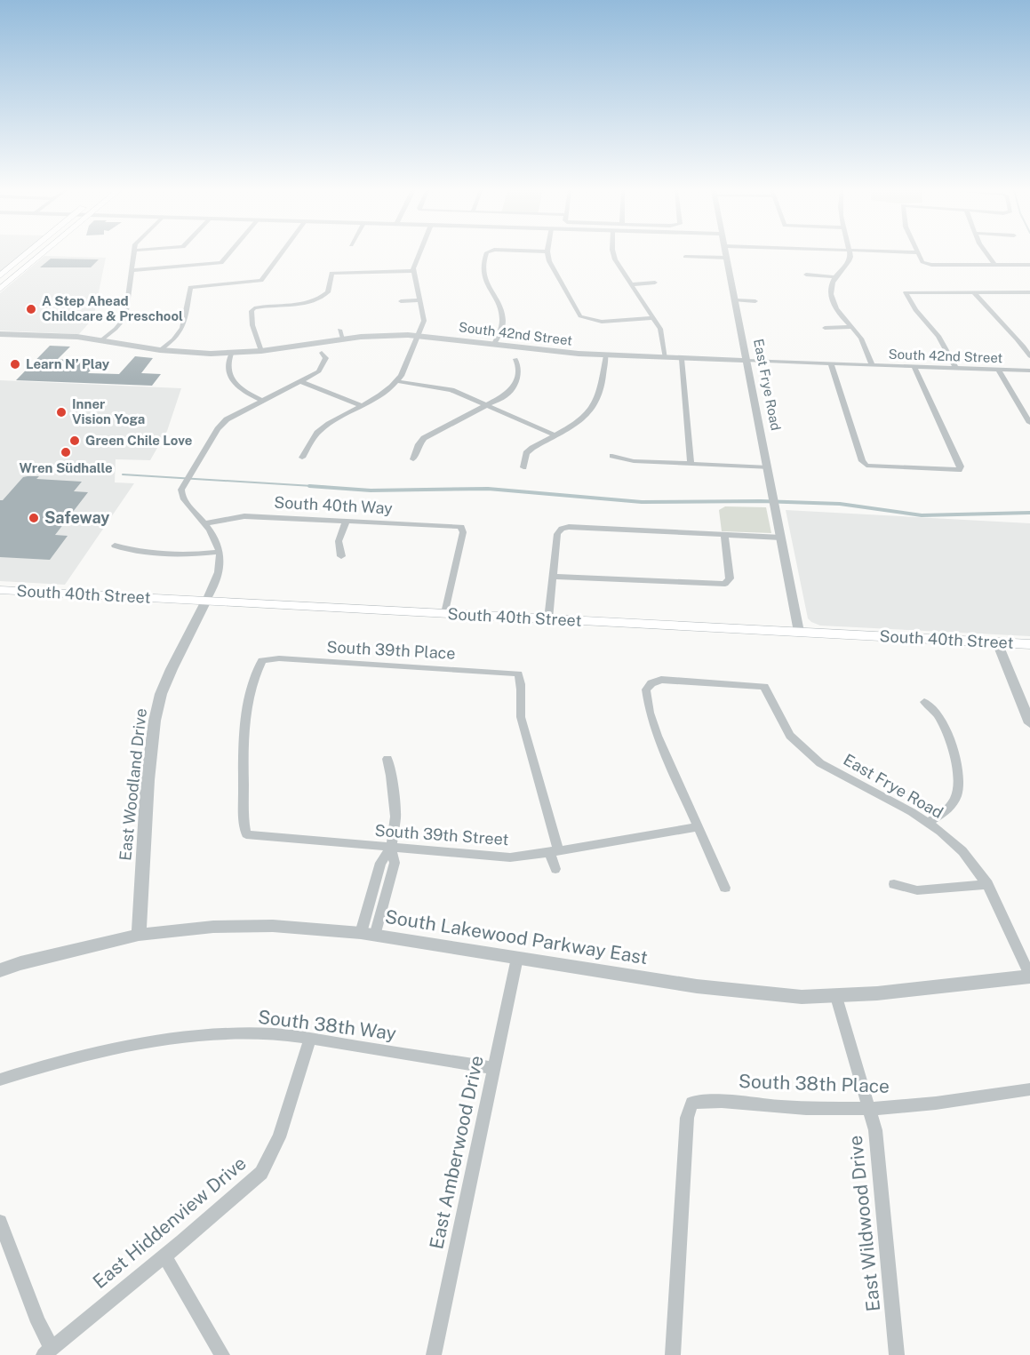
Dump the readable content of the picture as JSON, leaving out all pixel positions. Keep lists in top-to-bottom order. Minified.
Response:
{"streets":{"main road":["South 40th Street"],"street":["South 42nd Street","East Frye Road","South 40th Way","South 39th Place","East Woodland Drive","South 39th Street","South Lakewood Parkway East","South 38th Way","South 38th Place","East Amberwood Drive","East Hiddenview Drive","East Wildwood Drive"]},"crossings":[["South 42nd Street","East Frye Road"],["East Frye Road","South 40th Street"],["East Frye Road","South 39th Street"],["East Frye Road","South Lakewood Parkway East"],["South 40th Way","South 40th Street"],["South 40th Way","East Woodland Drive"],["South 40th Street","East Woodland Drive"],["South 39th Place","South 39th Street"],["East Woodland Drive","South Lakewood Parkway East"],["South Lakewood Parkway East","East Amberwood Drive"],["South Lakewood Parkway East","East Wildwood Drive"],["South 38th Way","East Amberwood Drive"],["South 38th Way","East Hiddenview Drive"],["South 38th Place","East Wildwood Drive"]],"places":["A Step Ahead Childcare & Preschool","Learn N’ Play","Inner Vision Yoga","Green Chile Love","Wren Südhalle","Safeway"]}
